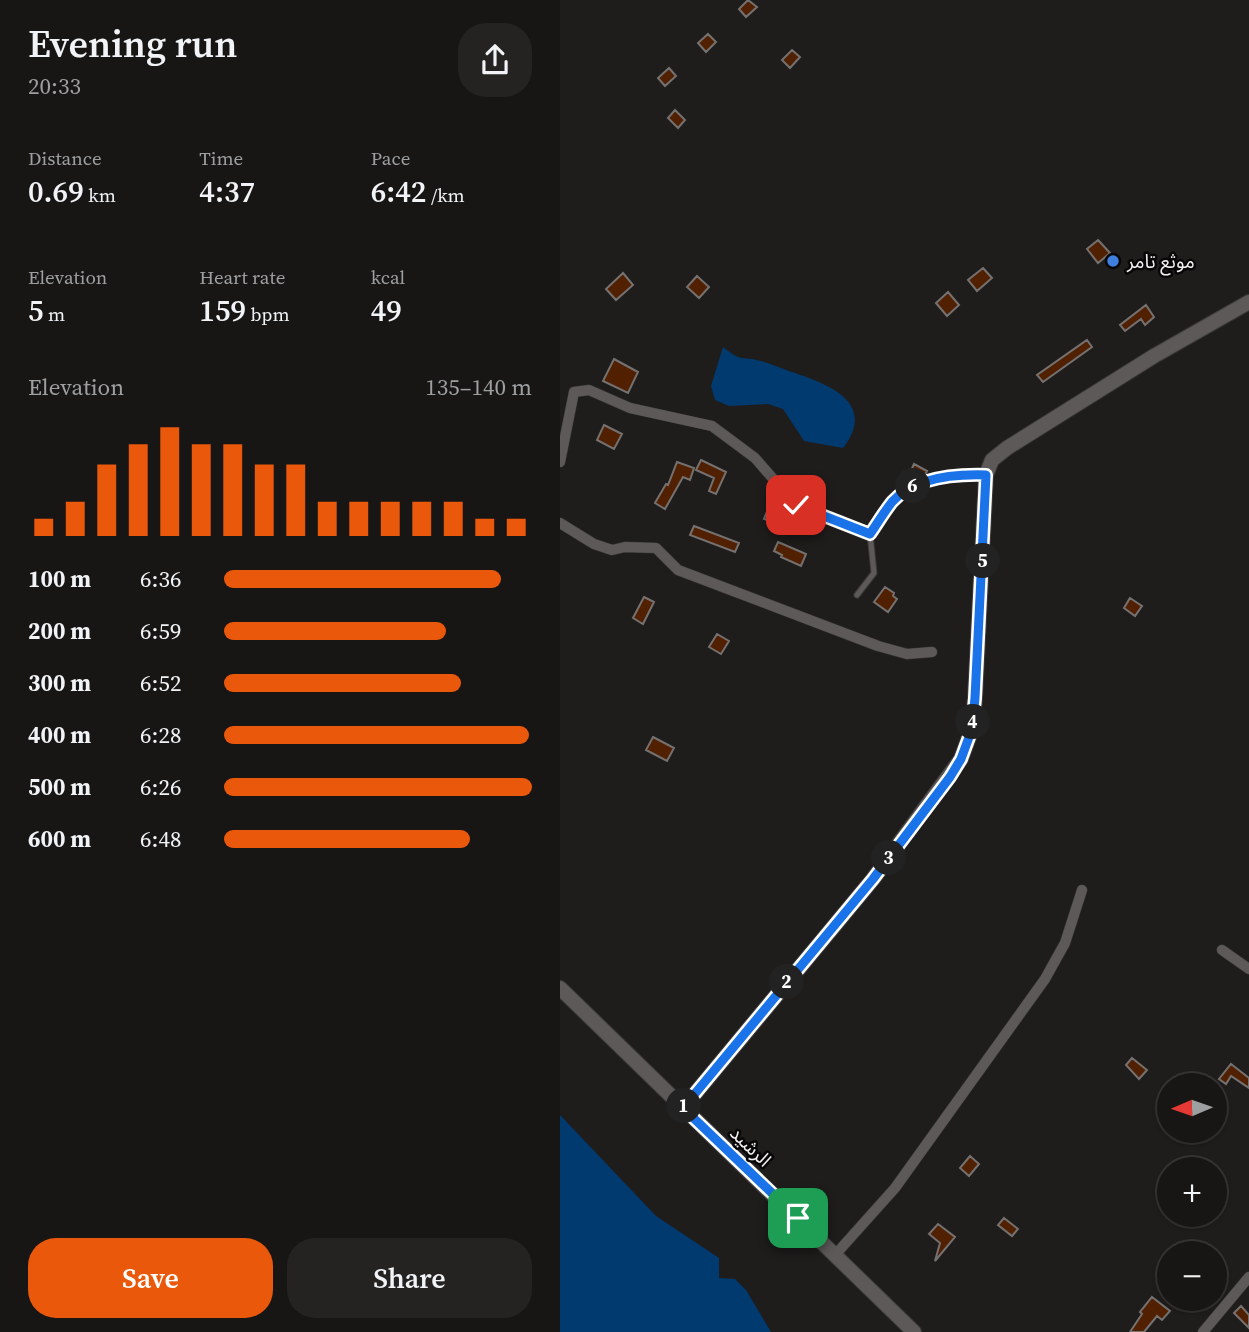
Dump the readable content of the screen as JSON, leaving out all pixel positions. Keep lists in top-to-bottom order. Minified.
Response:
{"streets":{"street":["الرشيد"]},"places":["موثع تامر"],"north":"left","page":{"heading":["Evening run","20:33"],"stats":[["Distance","0.69 km"],["Time","4:37"],["Pace","6:42 /km"],["Elevation","5 m"],["Heart rate","159 bpm"],["kcal","49"]],"chart":["Elevation","135–140 m"],"pins":["6","5","4","3","2","1"],"list":[{"name":"100 m","note":"6:36"},{"name":"200 m","note":"6:59"},{"name":"300 m","note":"6:52"},{"name":"400 m","note":"6:28"},{"name":"500 m","note":"6:26"},{"name":"600 m","note":"6:48"}],"map_buttons":["+","−"],"buttons":["Save","Share"]}}
